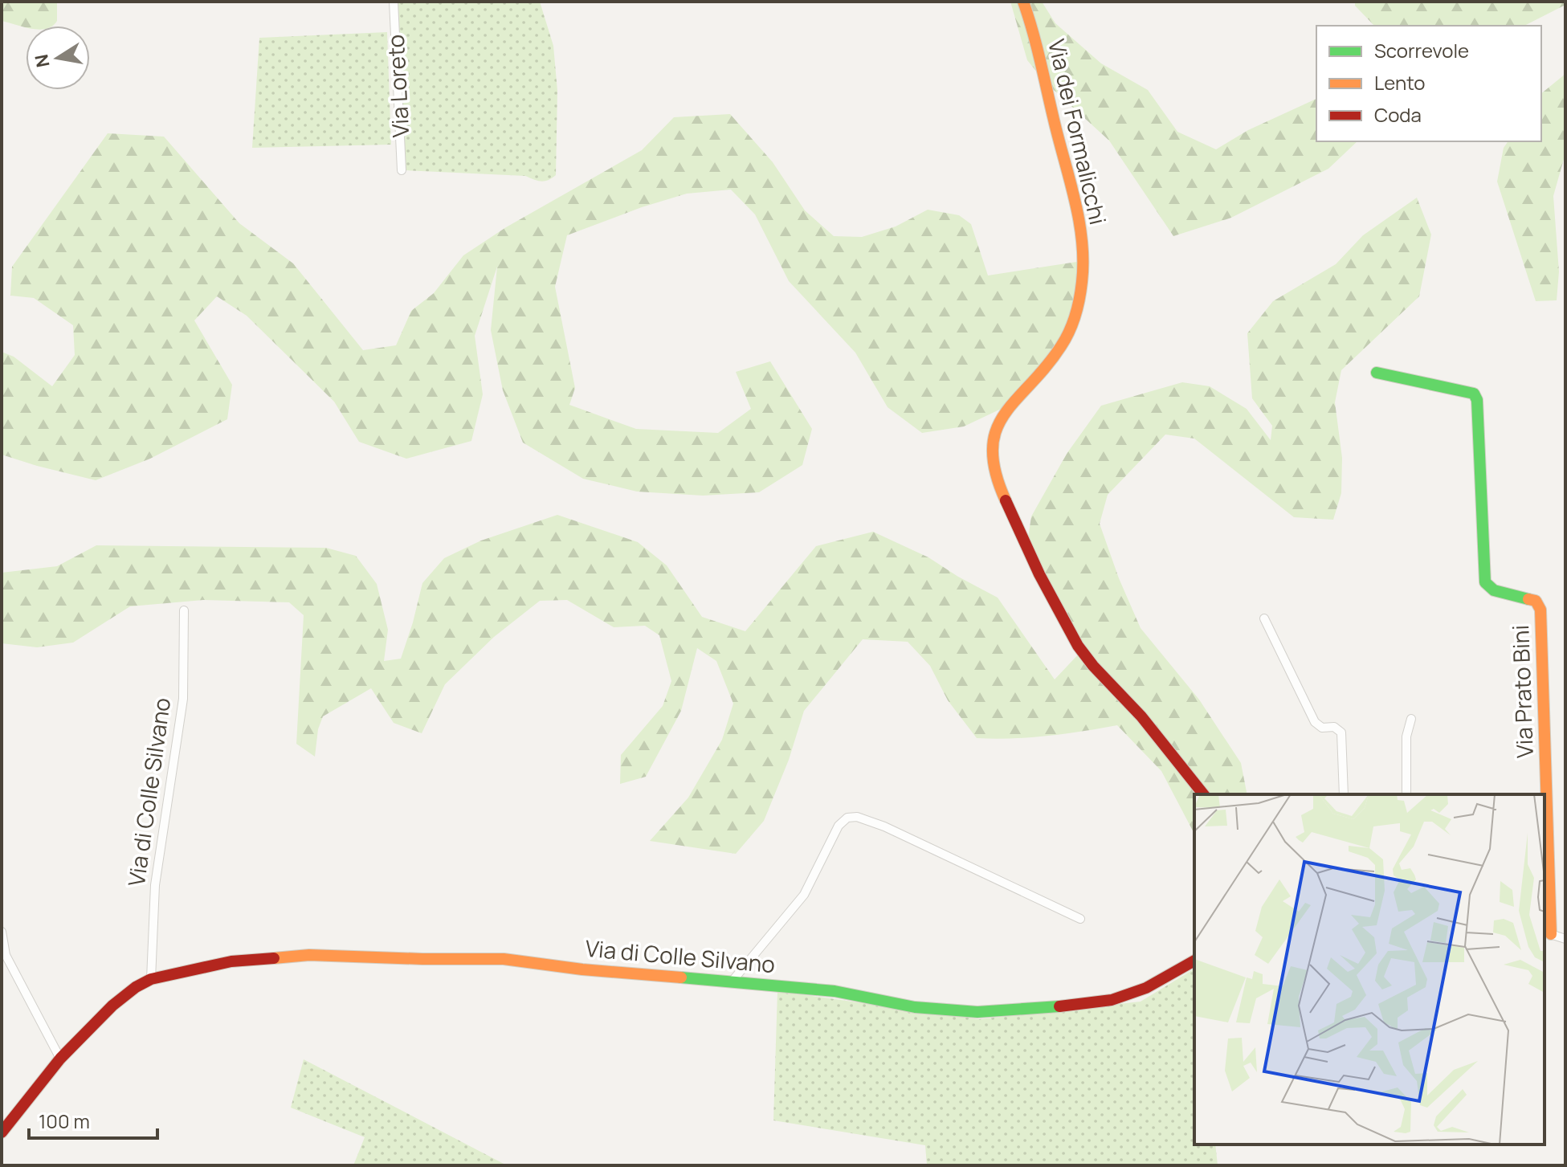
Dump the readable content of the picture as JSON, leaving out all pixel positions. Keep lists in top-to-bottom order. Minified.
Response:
{"streets":{"street":["Via Loreto","Via dei Formalicchi","Via Prato Bini","Via di Colle Silvano"]},"legend":["Scorrevole","Lento","Coda"],"scale_bar":"100 m","north":"left"}
